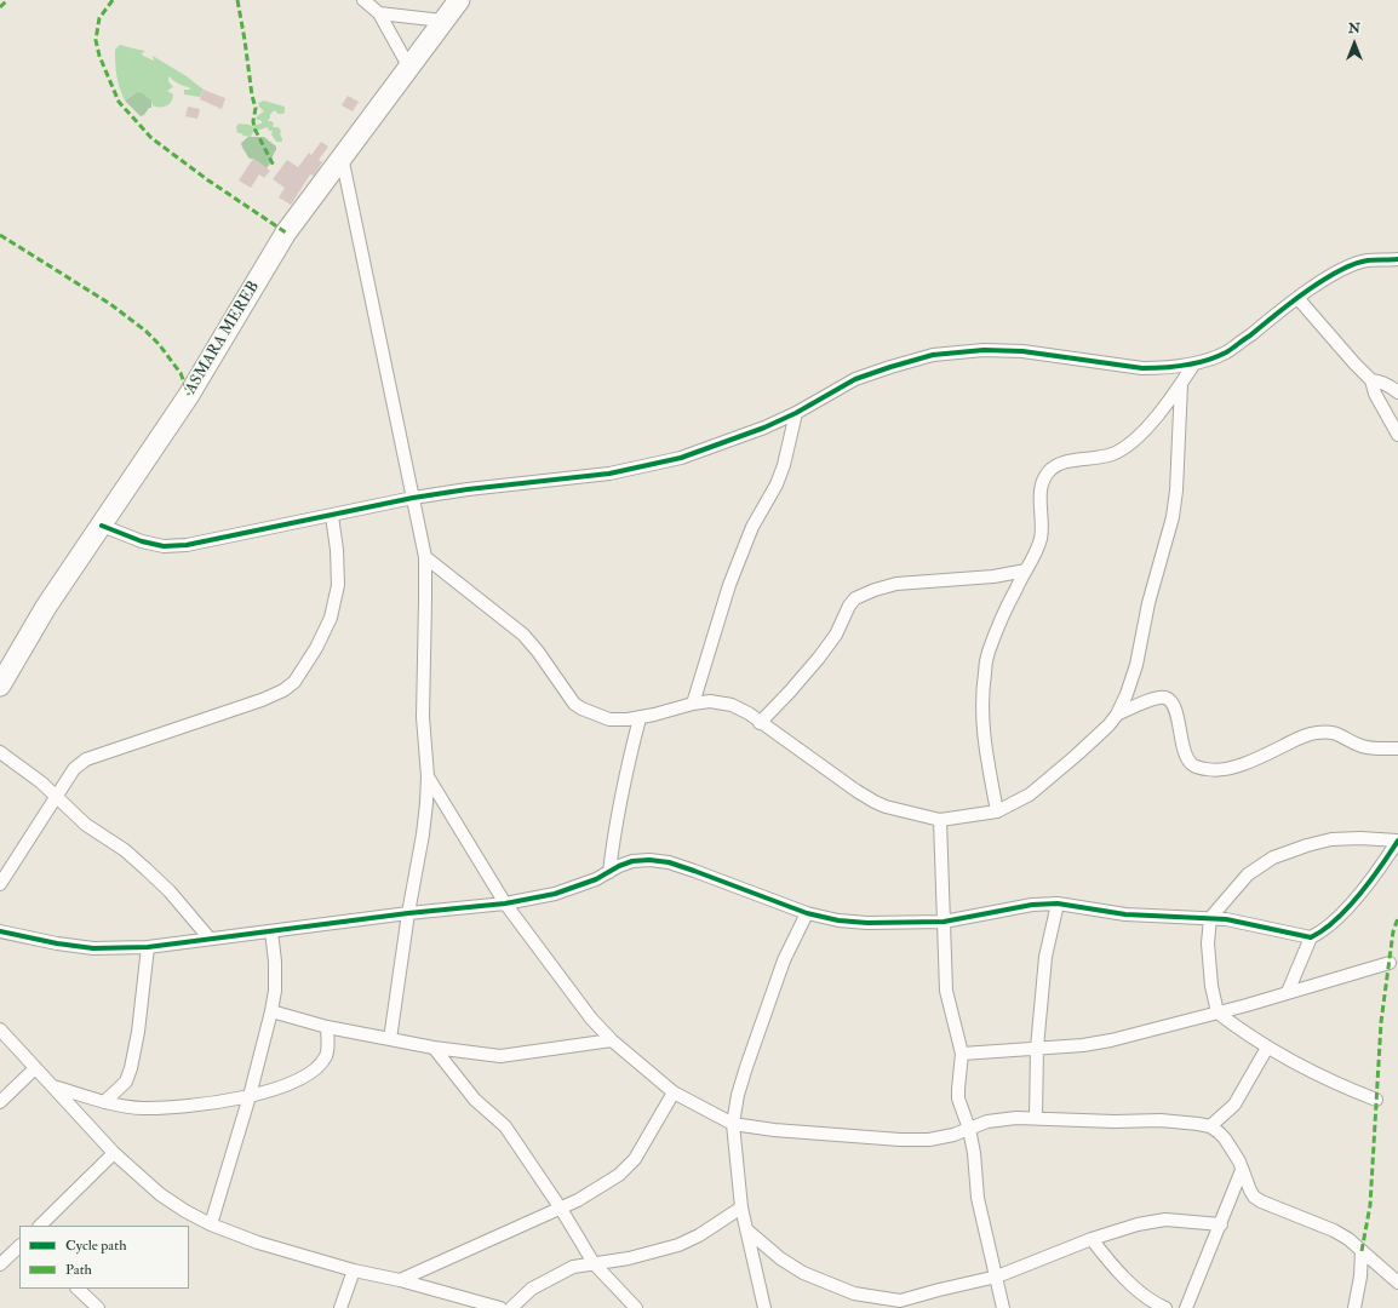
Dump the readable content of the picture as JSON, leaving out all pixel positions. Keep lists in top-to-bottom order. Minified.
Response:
{"streets":{"highway":["ASMARA MEREB"]},"legend":["Cycle path","Path"],"north":"top"}
